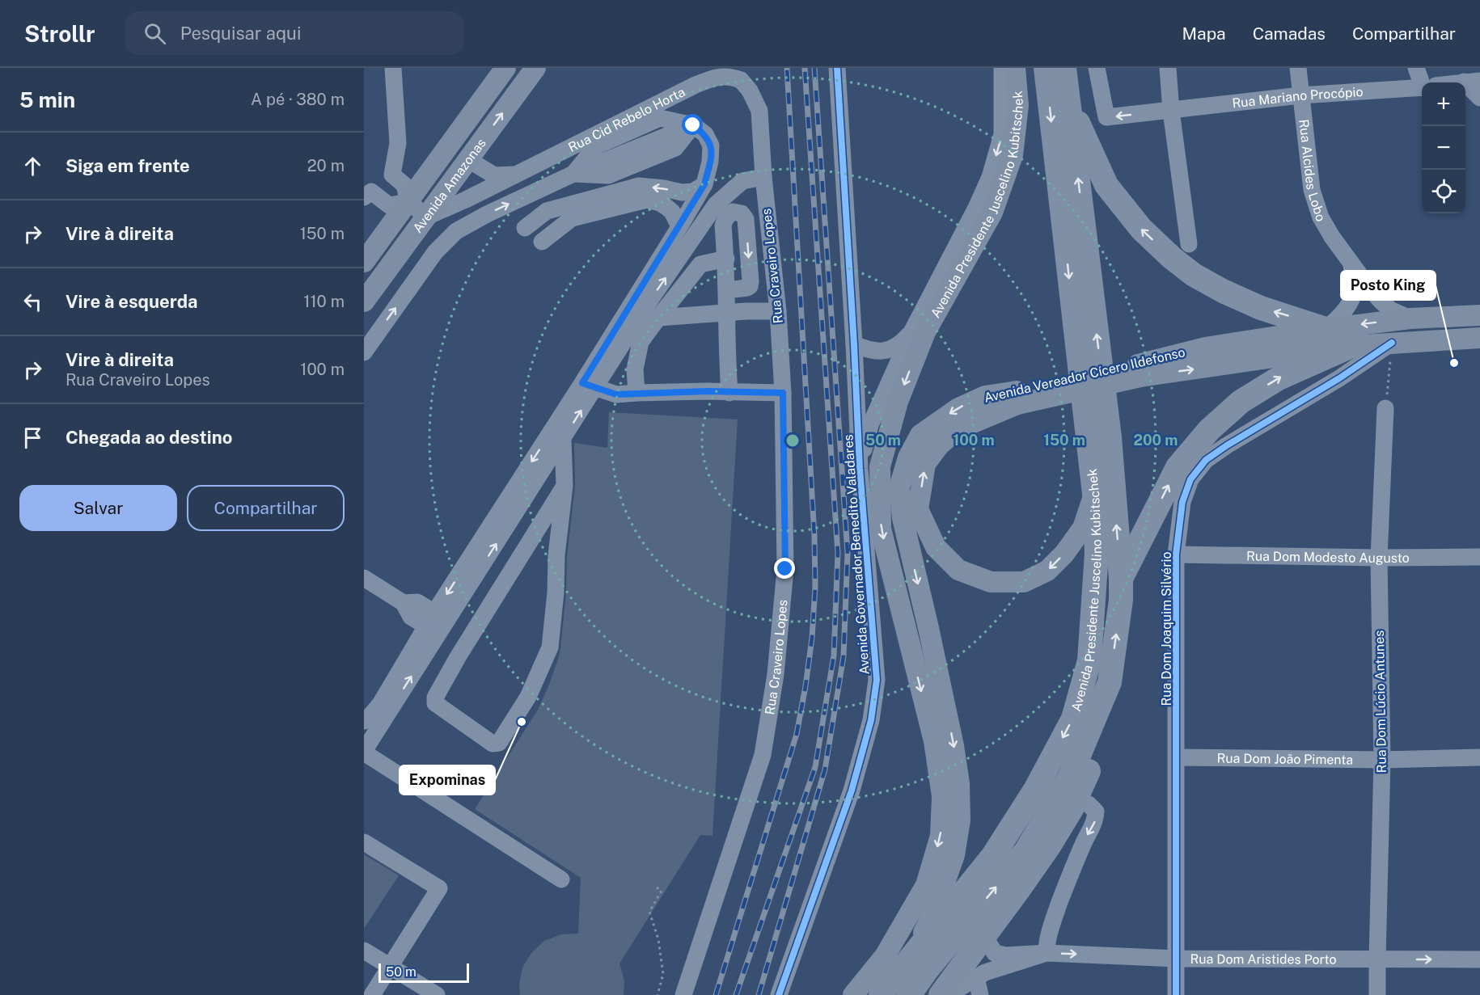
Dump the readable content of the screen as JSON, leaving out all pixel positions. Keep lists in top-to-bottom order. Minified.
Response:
{"streets":{"highway":["Avenida Presidente Juscelino Kubitschek"],"main road":["Avenida Amazonas","Avenida Vereador Cícero Ildefonso"],"street":["Rua Mariano Procópio","Rua Cid Rebelo Horta","Rua Alcides Lobo","Rua Craveiro Lopes","Avenida Governador Benedito Valadares","Rua Dom Modesto Augusto","Rua Dom Joaquim Silvério","Rua Dom Lúcio Antunes","Rua Dom João Pimenta","Rua Dom Aristides Porto"]},"crossings":[["Rua Mariano Procópio","Rua Alcides Lobo"],["Rua Cid Rebelo Horta","Avenida Amazonas"],["Rua Cid Rebelo Horta","Rua Craveiro Lopes"],["Rua Alcides Lobo","Avenida Vereador Cícero Ildefonso"],["Avenida Presidente Juscelino Kubitschek","Avenida Vereador Cícero Ildefonso"],["Avenida Vereador Cícero Ildefonso","Rua Dom Joaquim Silvério"],["Rua Dom Modesto Augusto","Rua Dom Joaquim Silvério"],["Rua Dom Modesto Augusto","Rua Dom Lúcio Antunes"],["Rua Dom Joaquim Silvério","Rua Dom João Pimenta"],["Rua Dom Joaquim Silvério","Rua Dom Aristides Porto"],["Rua Dom Lúcio Antunes","Rua Dom João Pimenta"],["Rua Dom Lúcio Antunes","Rua Dom Aristides Porto"]],"one_way":["Rua Dom Aristides Porto"],"places":["Posto King","Expominas"],"scale_bar":"50 m","page":{"header":"Strollr","search":"Pesquisar aqui","nav":["Mapa","Camadas","Compartilhar"],"heading":["5 min","A pé · 380 m"],"map_buttons":["+","−"],"list":[["Siga em frente","20 m"],["Vire à direita","150 m"],["Vire à esquerda","110 m"],["Vire à direita","Rua Craveiro Lopes","100 m"],"Chegada ao destino"],"buttons":["Salvar","Compartilhar"],"scale":"50 m"},"rings":["50 m","100 m","150 m","200 m"]}
